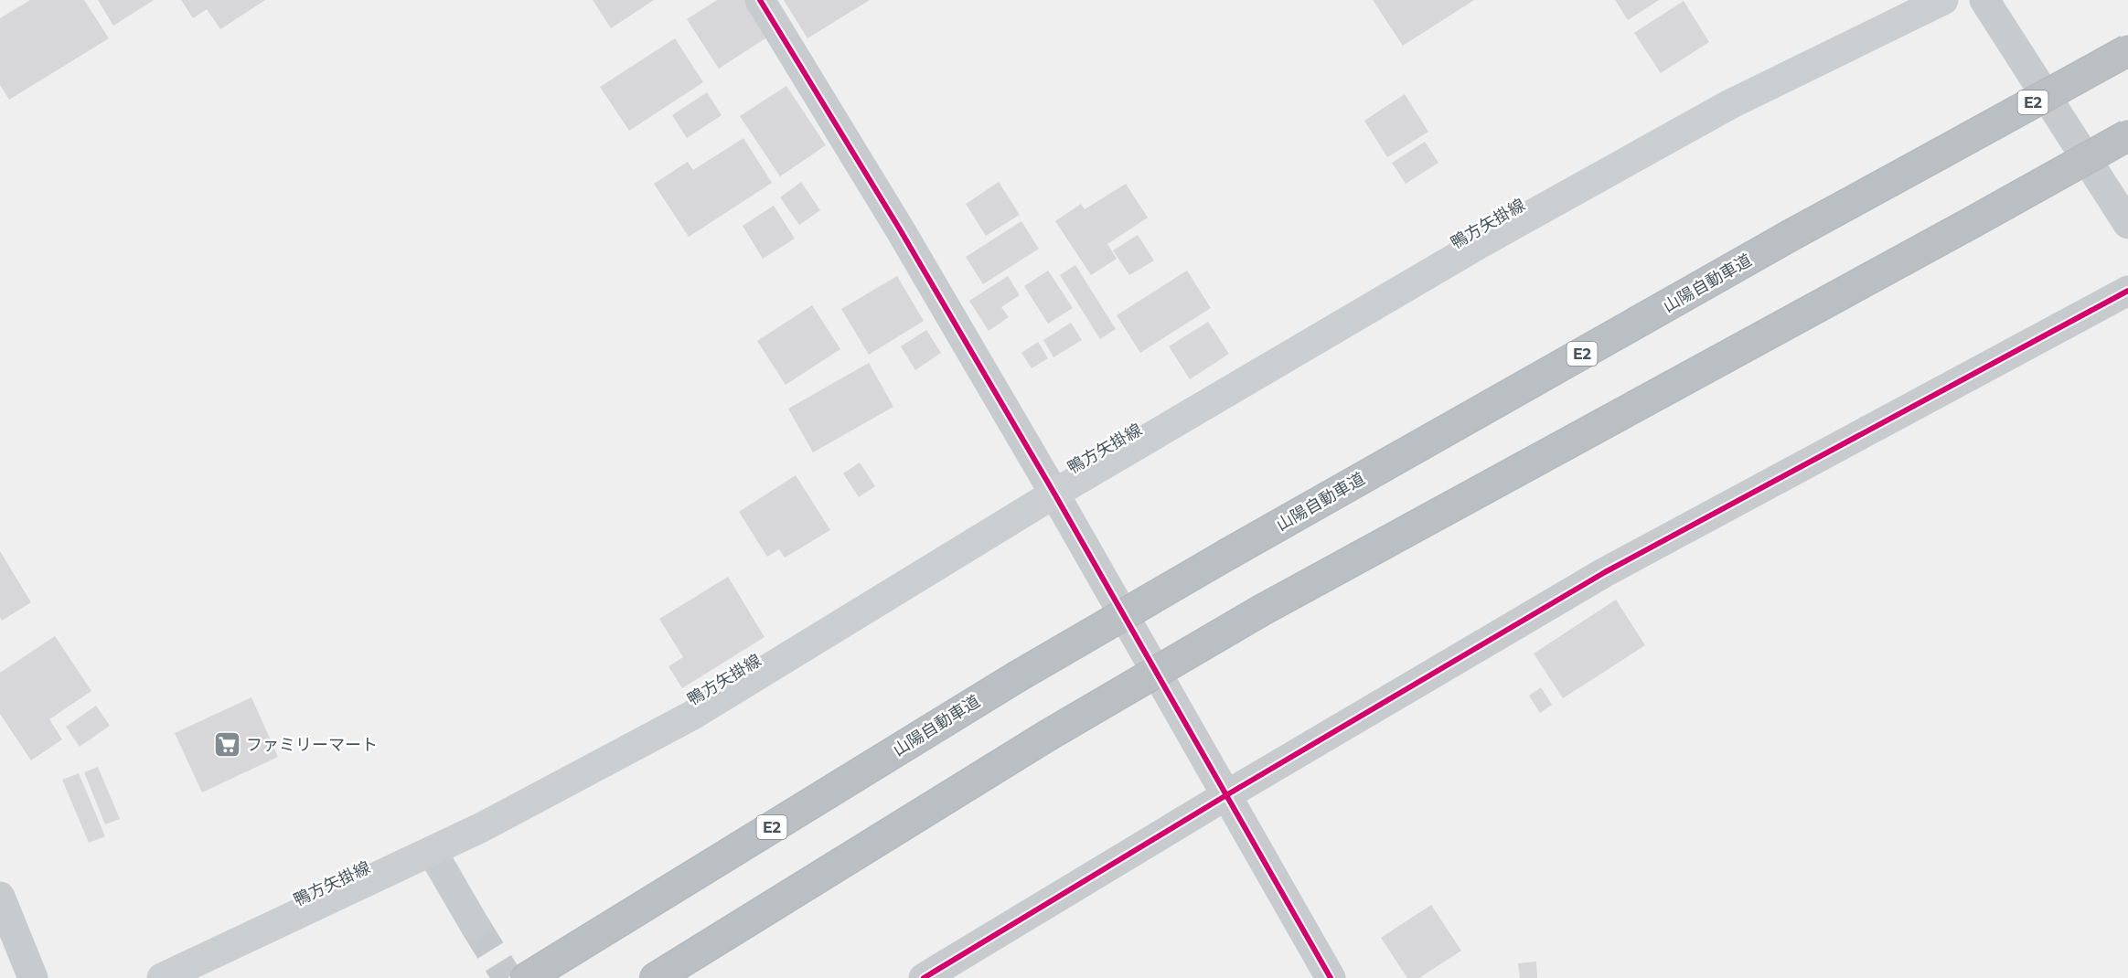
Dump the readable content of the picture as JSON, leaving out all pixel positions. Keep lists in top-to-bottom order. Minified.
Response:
{"streets":{"highway":["E2","山陽自動車道"],"main road":["鴨方矢掛線"]},"places":{"supermarket":["ファミリーマート"]}}
